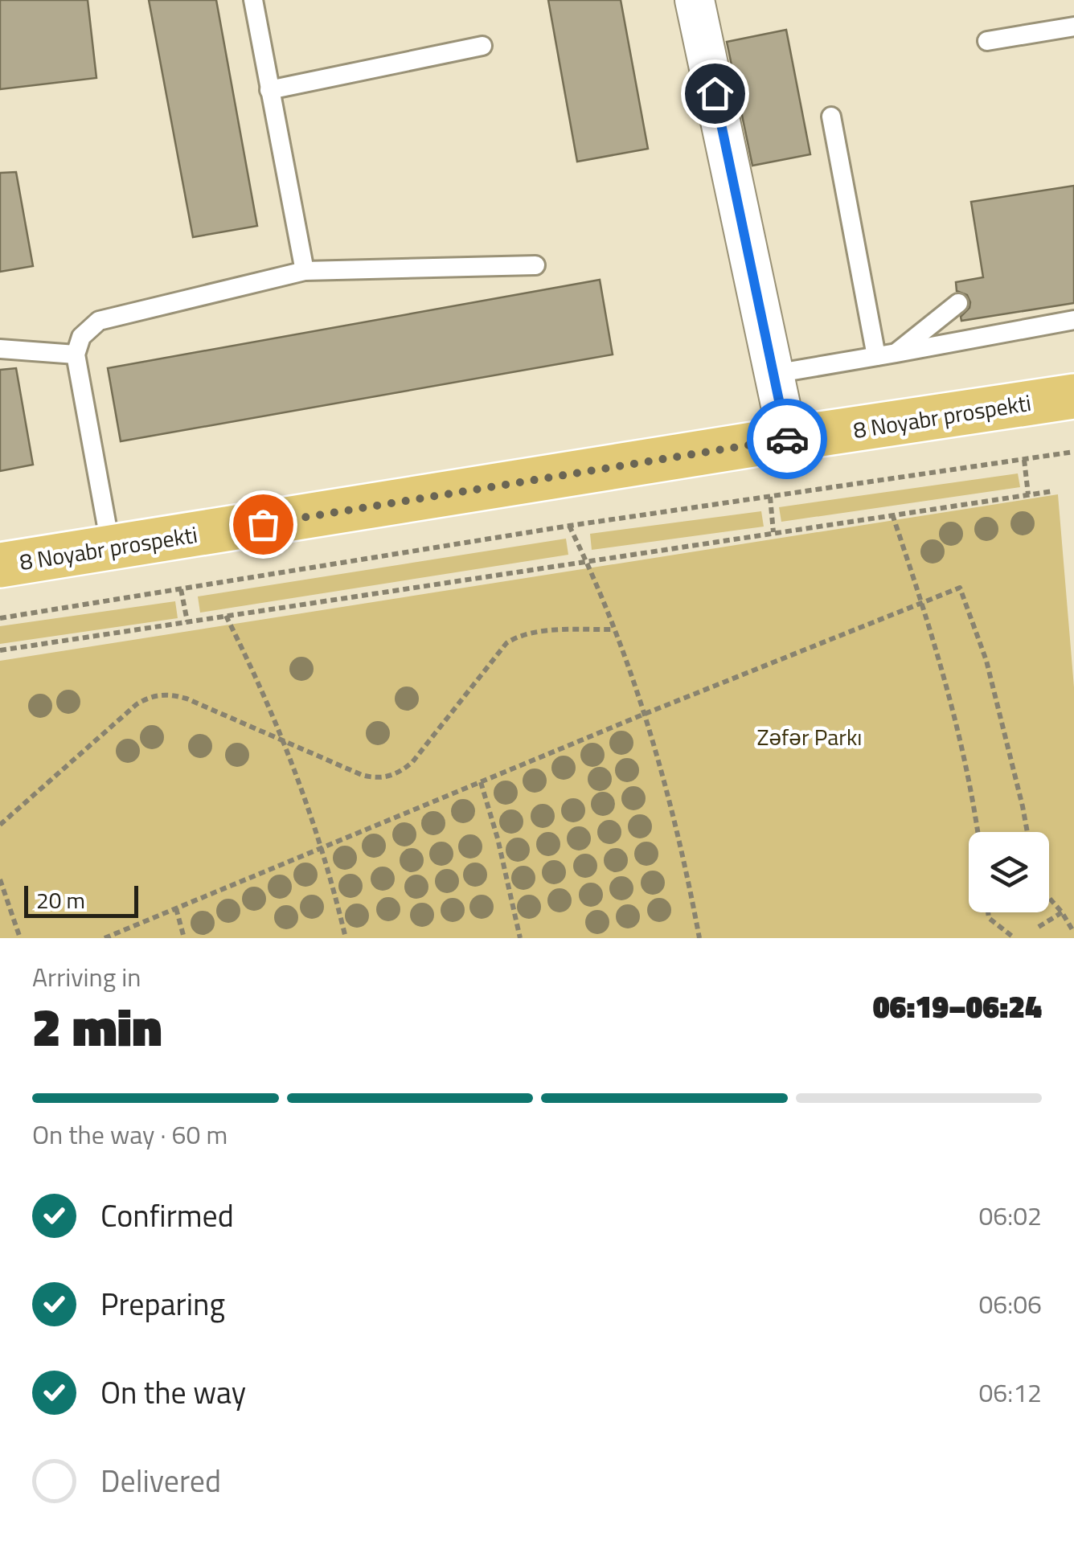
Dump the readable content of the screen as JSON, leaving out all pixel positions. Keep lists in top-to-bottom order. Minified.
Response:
{"streets":{"highway":["8 Noyabr prospekti"]},"parks":["Zəfər Parkı"],"scale_bar":"20 m","page":{"scale":"20 m","heading":["2 min","Arriving in","06:19–06:24"],"bar":"On the way · 60 m","list":[["Confirmed","06:02"],["Preparing","06:06"],["On the way","06:12"],"Delivered"]}}
